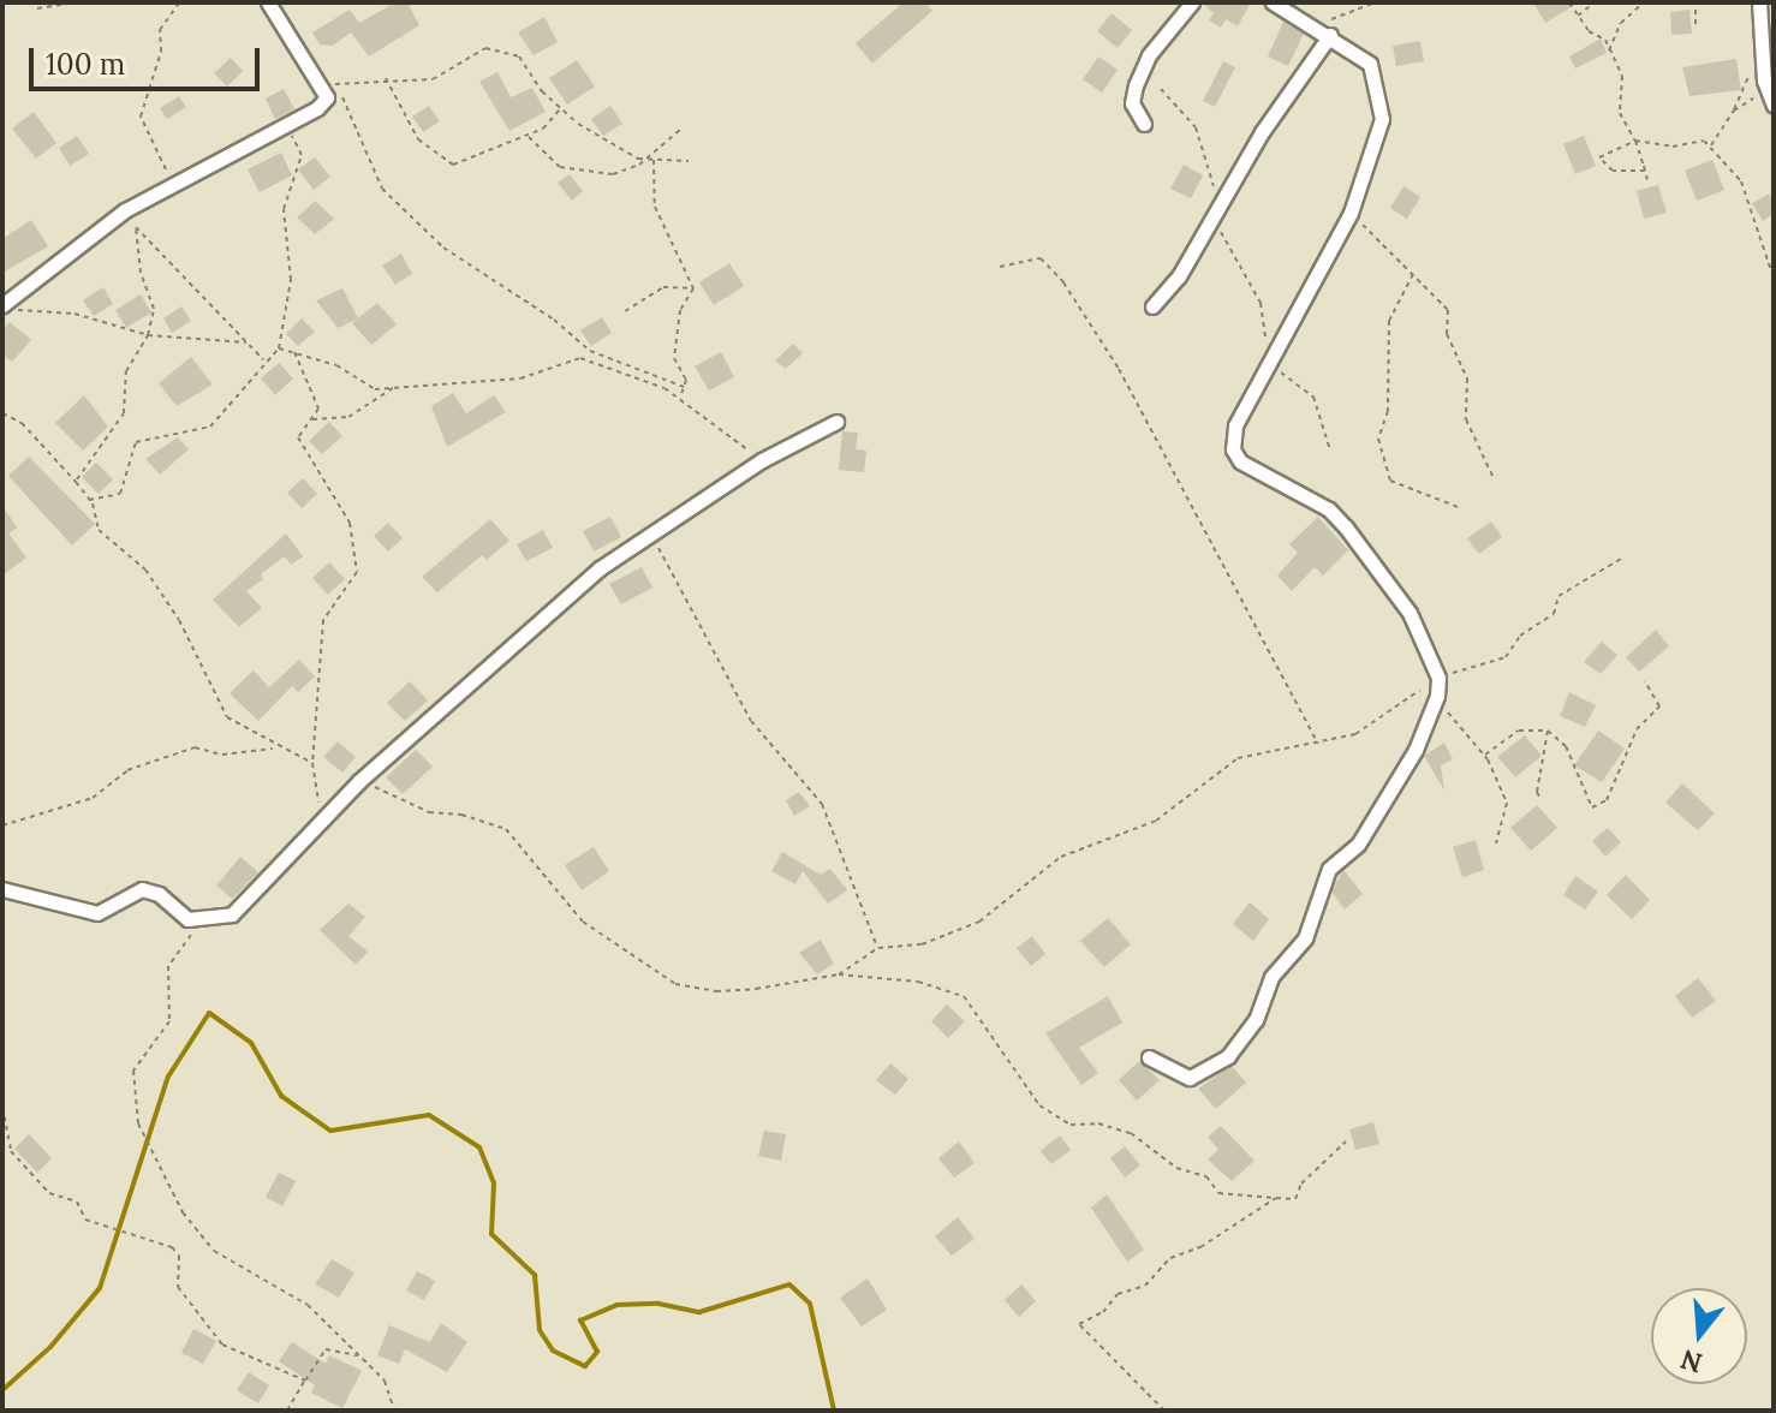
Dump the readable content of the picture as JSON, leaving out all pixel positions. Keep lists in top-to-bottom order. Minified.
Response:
{"scale_bar":"100 m","north":"bottom"}
